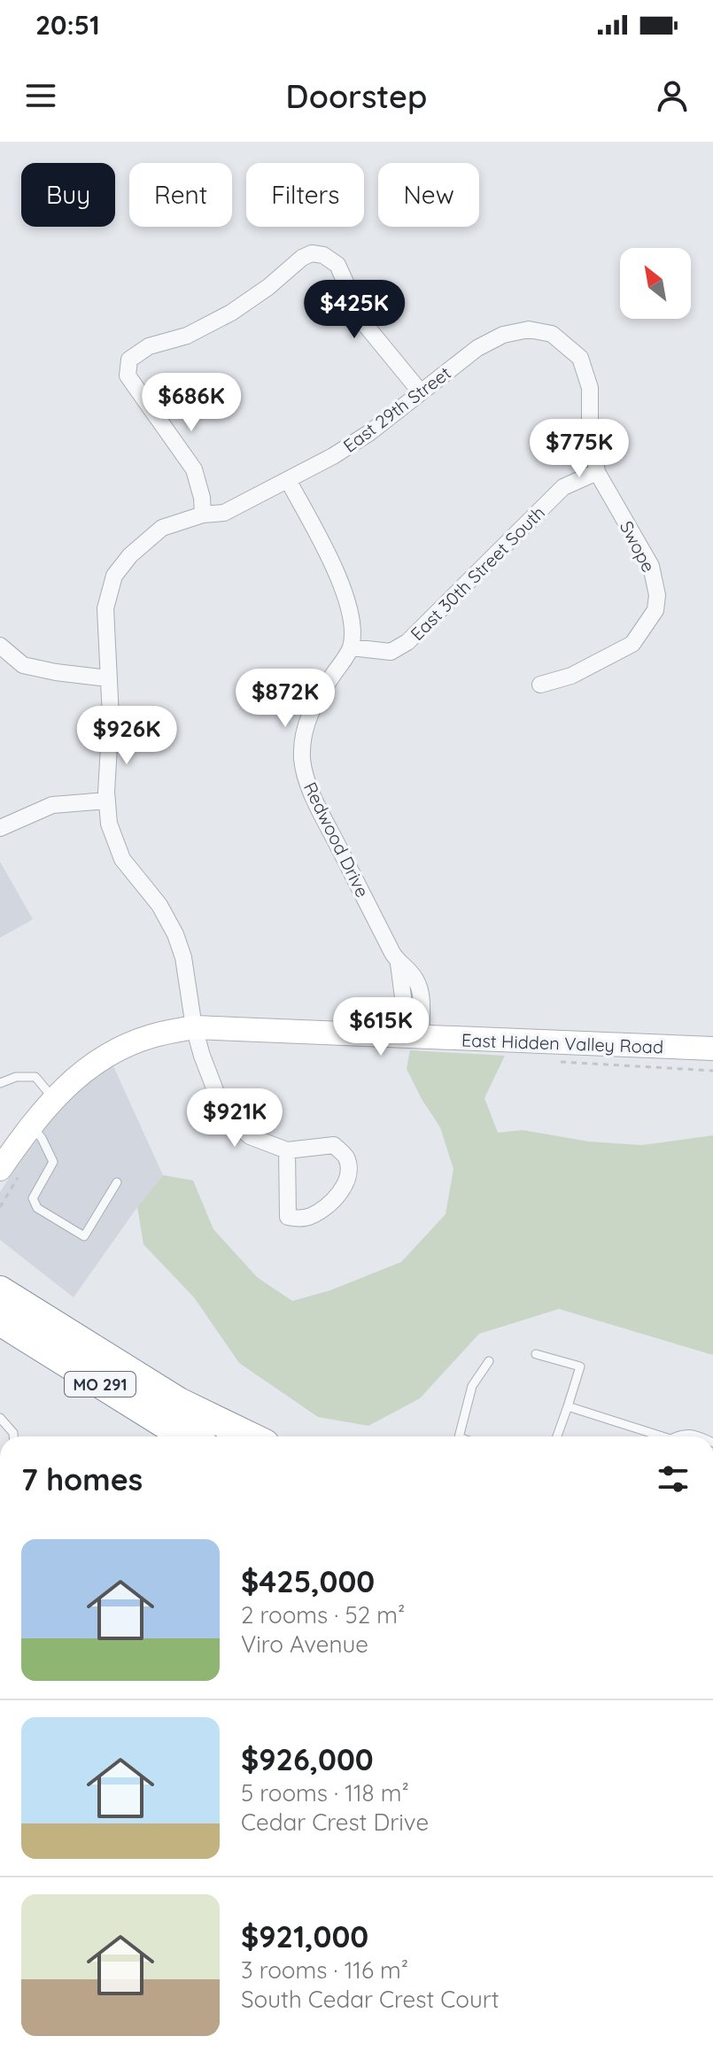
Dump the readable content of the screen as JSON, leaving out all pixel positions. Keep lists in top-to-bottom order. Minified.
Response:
{"streets":{"highway":["MO 291"],"main road":["East Hidden Valley Road"],"street":["East 29th Street","Swope","East 30th Street South","Redwood Drive"]},"crossings":[["East 29th Street","Swope"],["East 29th Street","East Hidden Valley Road"],["Swope","East 30th Street South"],["East 30th Street South","Redwood Drive"],["Redwood Drive","East Hidden Valley Road"]],"north":"top left","page":{"status":"20:51","header":"Doorstep","chip":["Buy","Rent","Filters","New"],"price":["$425K","$686K","$775K","$872K","$926K","$615K","$921K"],"heading":"7 homes","list":[{"name":"$425,000","note":"2 rooms · 52 m² · Viro Avenue"},{"name":"$926,000","note":"5 rooms · 118 m² · Cedar Crest Drive"},{"name":"$921,000","note":"3 rooms · 116 m² · South Cedar Crest Court"}]}}
